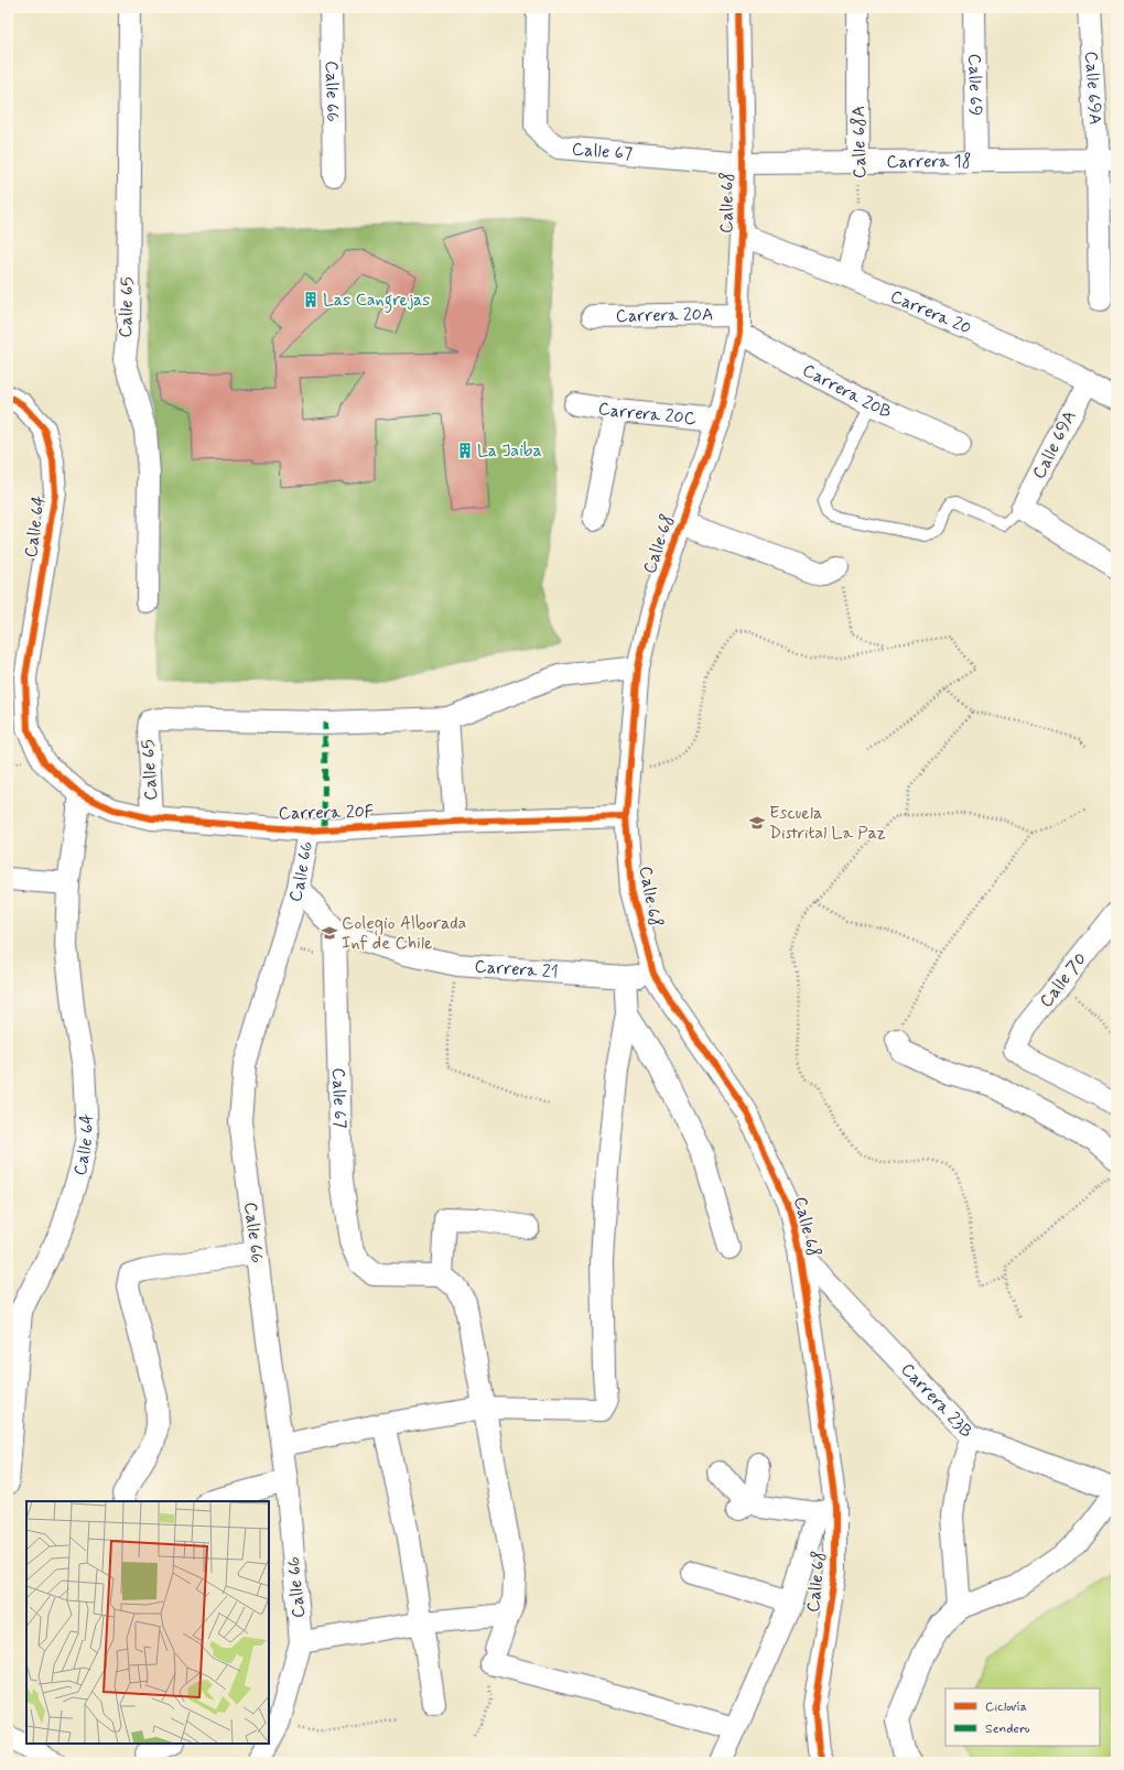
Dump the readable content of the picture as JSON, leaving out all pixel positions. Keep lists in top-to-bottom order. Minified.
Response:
{"streets":{"street":["Calle 69","Calle 69A","Calle 66","Calle 68A","Calle 67","Carrera 18","Calle 68","Calle 65","Carrera 20","Carrera 20A","Carrera 20B","Carrera 20C","Calle 64","Carrera 20F","Carrera 21","Calle 70","Carrera 23B"]},"crossings":[["Calle 69","Carrera 18"],["Calle 69A","Carrera 18"],["Calle 69A","Carrera 20"],["Calle 66","Carrera 20F"],["Calle 68A","Carrera 18"],["Calle 67","Carrera 18"],["Calle 67","Calle 68"],["Calle 67","Carrera 21"],["Carrera 18","Calle 68"],["Calle 68","Carrera 20"],["Calle 68","Carrera 20A"],["Calle 68","Carrera 20B"],["Calle 68","Carrera 20C"],["Calle 68","Carrera 20F"],["Calle 68","Carrera 21"],["Calle 68","Carrera 23B"],["Calle 65","Carrera 20F"],["Carrera 20A","Carrera 20B"],["Calle 64","Carrera 20F"]],"places":{"building":["Las Cangrejas","La Jaiba"],"school or university":["Escuela Distrital La Paz","Colegio Alborada Inf de Chile"]},"legend":["Ciclovía","Sendero"]}
